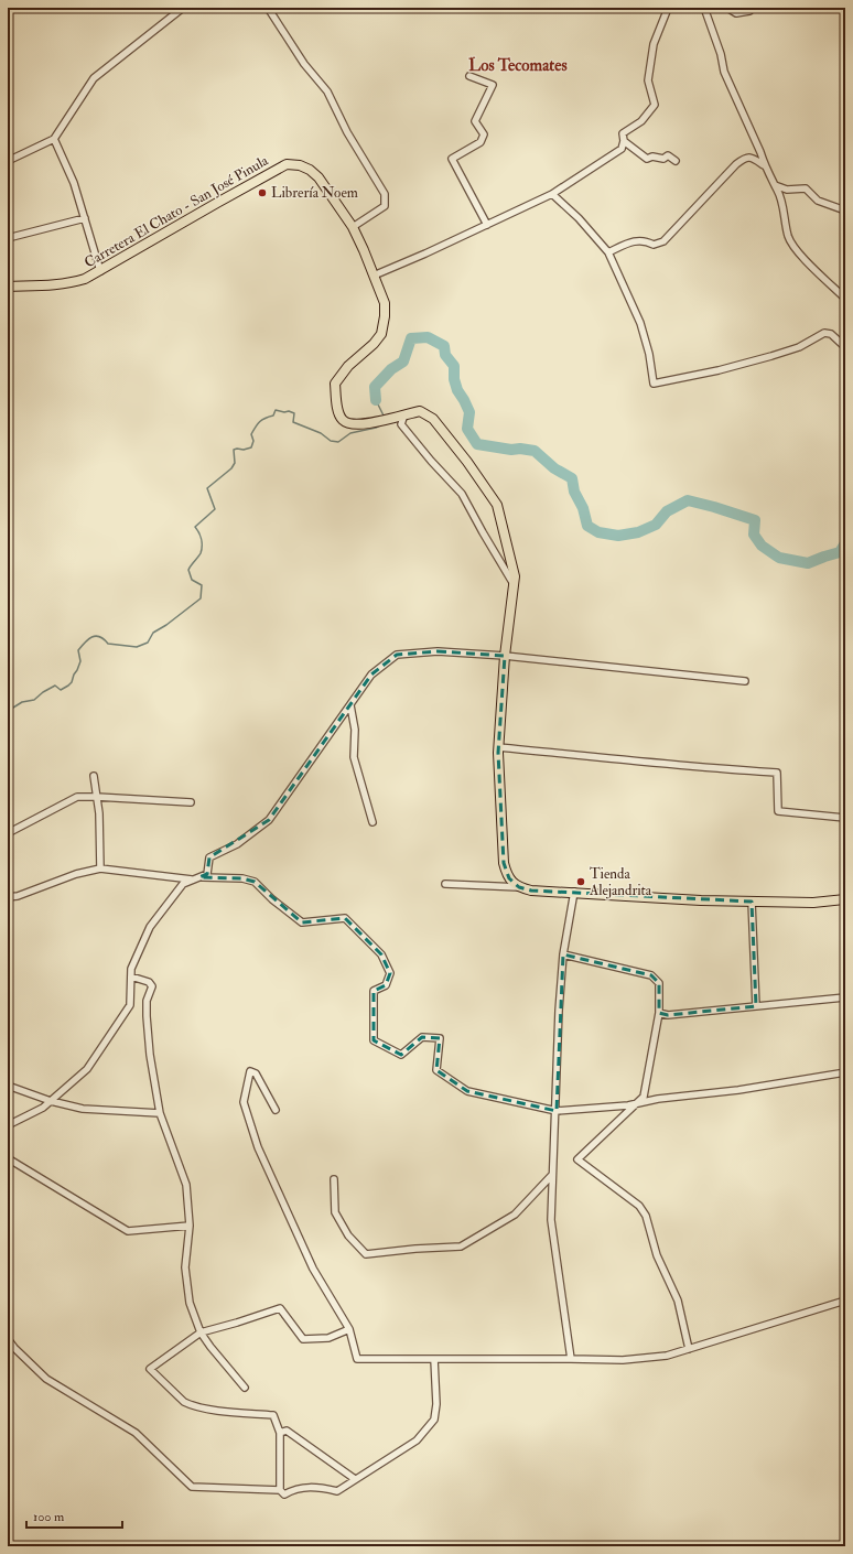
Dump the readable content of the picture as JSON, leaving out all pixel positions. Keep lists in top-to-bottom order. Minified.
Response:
{"streets":{"main road":["Carretera El Chato - San José Pinula"]},"districts":["Los Tecomates"],"places":["Librería Noem","Tienda Alejandrita"],"scale_bar":"100 m"}
